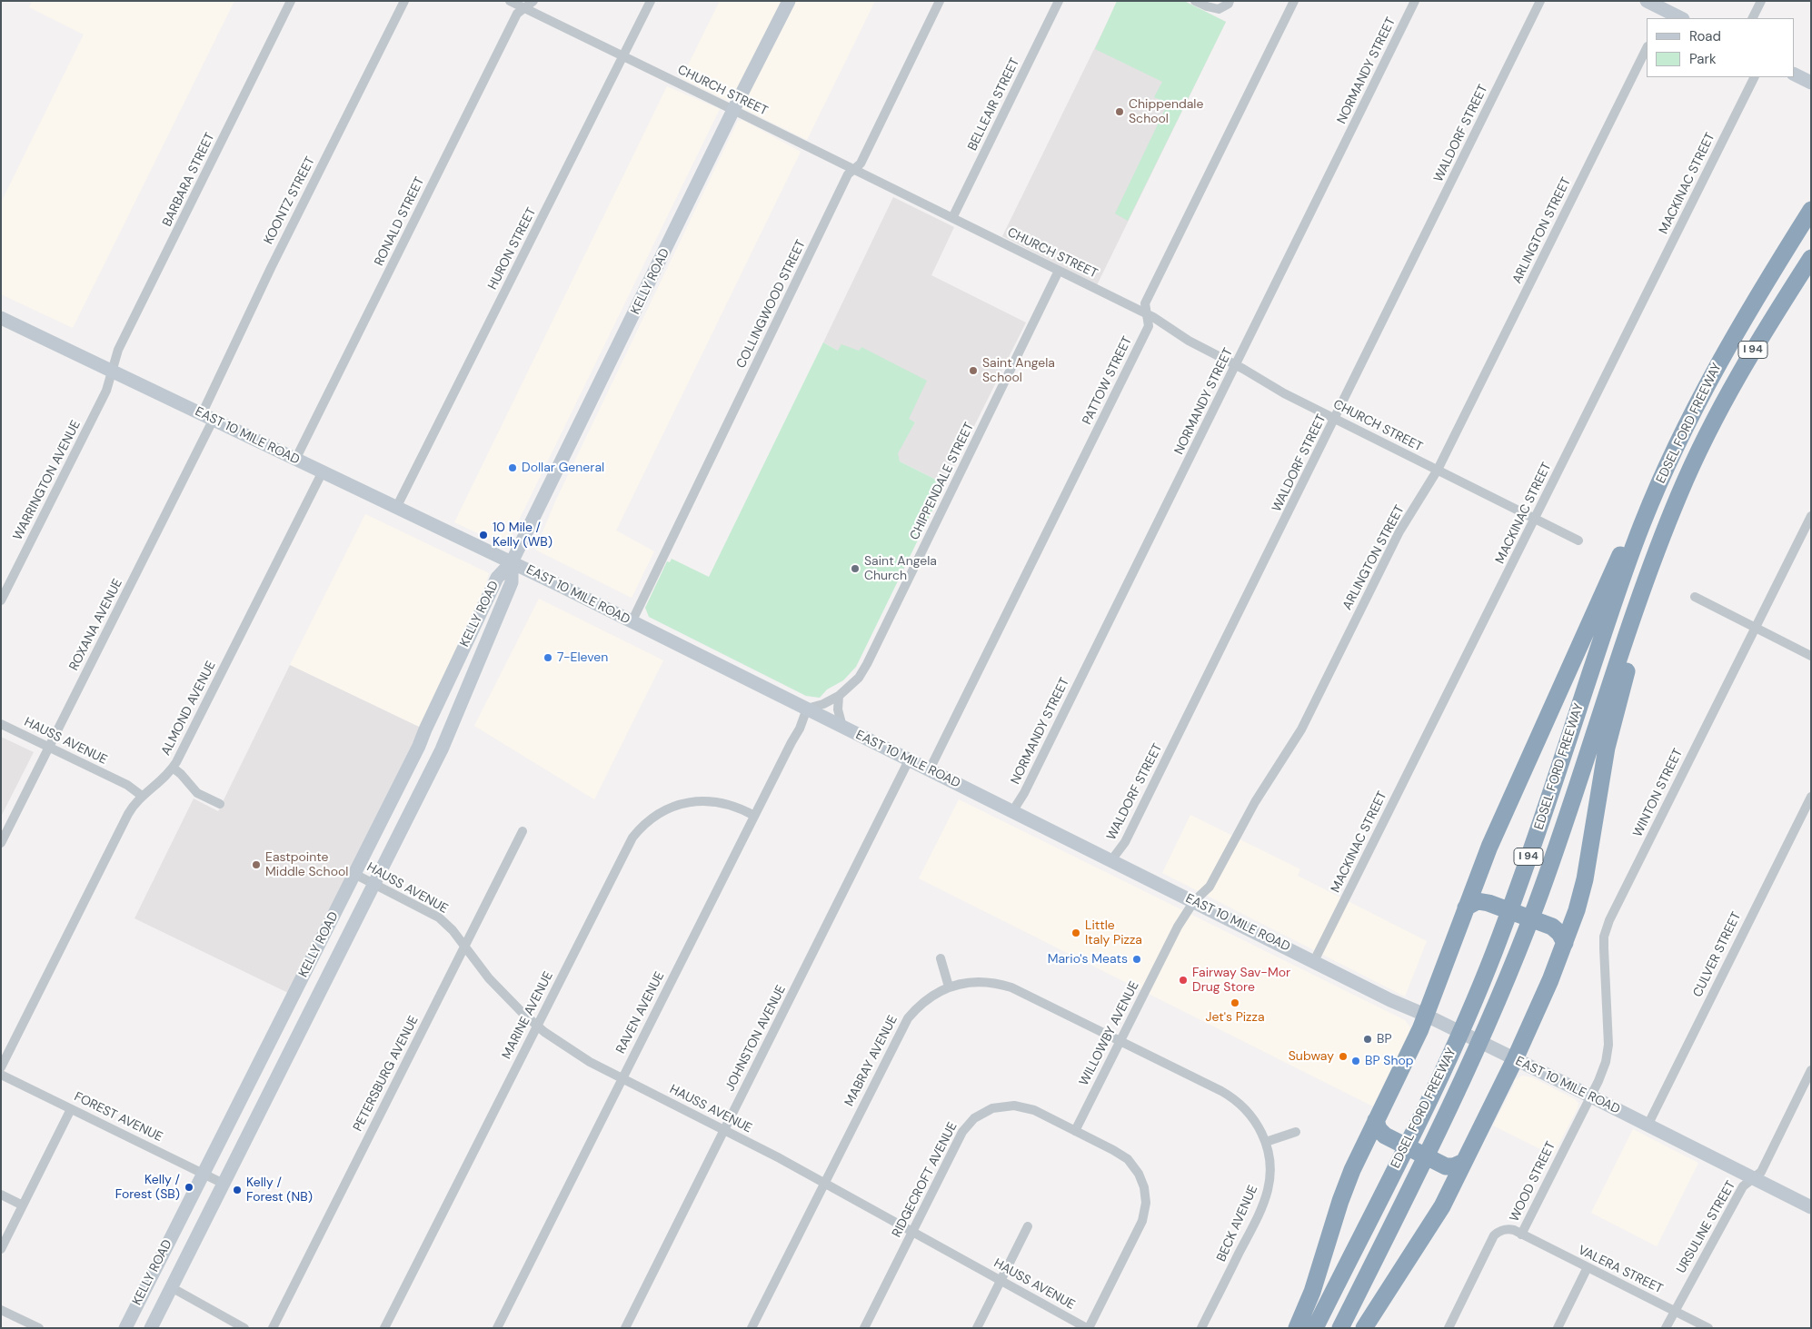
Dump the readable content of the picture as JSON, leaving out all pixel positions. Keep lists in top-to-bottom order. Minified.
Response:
{"streets":{"highway":["I 94","EDSEL FORD FREEWAY"],"street":["NORMANDY STREET","CHURCH STREET","BELLEAIR STREET","WALDORF STREET","BARBARA STREET","MACKINAC STREET","KOONTZ STREET","RONALD STREET","ARLINGTON STREET","HURON STREET","KELLY ROAD","COLLINGWOOD STREET","PATTOW STREET","EAST 10 MILE ROAD","WARRINGTON AVENUE","CHIPPENDALE STREET","ROXANA AVENUE","ALMOND AVENUE","HAUSS AVENUE","WINTON STREET","CULVER STREET","RAVEN AVENUE","MARINE AVENUE","WILLOWBY AVENUE","JOHNSTON AVENUE","MABRAY AVENUE","PETERSBURG AVENUE","FOREST AVENUE","RIDGECROFT AVENUE","WOOD STREET","BECK AVENUE","URSULINE STREET","VALERA STREET"]},"crossings":[["NORMANDY STREET","CHURCH STREET"],["NORMANDY STREET","EAST 10 MILE ROAD"],["CHURCH STREET","BELLEAIR STREET"],["CHURCH STREET","WALDORF STREET"],["CHURCH STREET","MACKINAC STREET"],["CHURCH STREET","RONALD STREET"],["CHURCH STREET","ARLINGTON STREET"],["CHURCH STREET","HURON STREET"],["CHURCH STREET","KELLY ROAD"],["CHURCH STREET","COLLINGWOOD STREET"],["CHURCH STREET","PATTOW STREET"],["CHURCH STREET","CHIPPENDALE STREET"],["WALDORF STREET","EAST 10 MILE ROAD"],["BARBARA STREET","EAST 10 MILE ROAD"],["BARBARA STREET","WARRINGTON AVENUE"],["MACKINAC STREET","EAST 10 MILE ROAD"],["KOONTZ STREET","EAST 10 MILE ROAD"],["KOONTZ STREET","ROXANA AVENUE"],["RONALD STREET","EAST 10 MILE ROAD"],["ARLINGTON STREET","EAST 10 MILE ROAD"],["ARLINGTON STREET","WILLOWBY AVENUE"],["HURON STREET","EAST 10 MILE ROAD"],["KELLY ROAD","EAST 10 MILE ROAD"],["KELLY ROAD","HAUSS AVENUE"],["KELLY ROAD","FOREST AVENUE"],["COLLINGWOOD STREET","EAST 10 MILE ROAD"],["PATTOW STREET","EAST 10 MILE ROAD"],["EAST 10 MILE ROAD","WARRINGTON AVENUE"],["EAST 10 MILE ROAD","CHIPPENDALE STREET"],["EAST 10 MILE ROAD","ROXANA AVENUE"],["EAST 10 MILE ROAD","ALMOND AVENUE"],["EAST 10 MILE ROAD","WINTON STREET"],["EAST 10 MILE ROAD","CULVER STREET"],["EAST 10 MILE ROAD","RAVEN AVENUE"],["EAST 10 MILE ROAD","JOHNSTON AVENUE"],["EAST 10 MILE ROAD","WOOD STREET"],["EAST 10 MILE ROAD","URSULINE STREET"],["CHIPPENDALE STREET","RAVEN AVENUE"],["ROXANA AVENUE","HAUSS AVENUE"],["ALMOND AVENUE","HAUSS AVENUE"],["HAUSS AVENUE","RAVEN AVENUE"],["HAUSS AVENUE","MARINE AVENUE"],["HAUSS AVENUE","JOHNSTON AVENUE"],["HAUSS AVENUE","MABRAY AVENUE"],["HAUSS AVENUE","PETERSBURG AVENUE"],["HAUSS AVENUE","RIDGECROFT AVENUE"],["WINTON STREET","WOOD STREET"],["RAVEN AVENUE","MARINE AVENUE"],["WILLOWBY AVENUE","MABRAY AVENUE"],["WILLOWBY AVENUE","RIDGECROFT AVENUE"],["WILLOWBY AVENUE","BECK AVENUE"],["MABRAY AVENUE","BECK AVENUE"],["WOOD STREET","VALERA STREET"],["URSULINE STREET","VALERA STREET"]],"places":["Chippendale School","Saint Angela School","Dollar General","10 Mile / Kelly (WB)","Saint Angela Church","7-Eleven","Eastpointe Middle School","Little Italy Pizza","Mario's Meats","Fairway Sav-Mor Drug Store","Jet's Pizza","BP","Subway","BP Shop","Kelly / Forest (SB)","Kelly / Forest (NB)"],"legend":["Road","Park"]}
